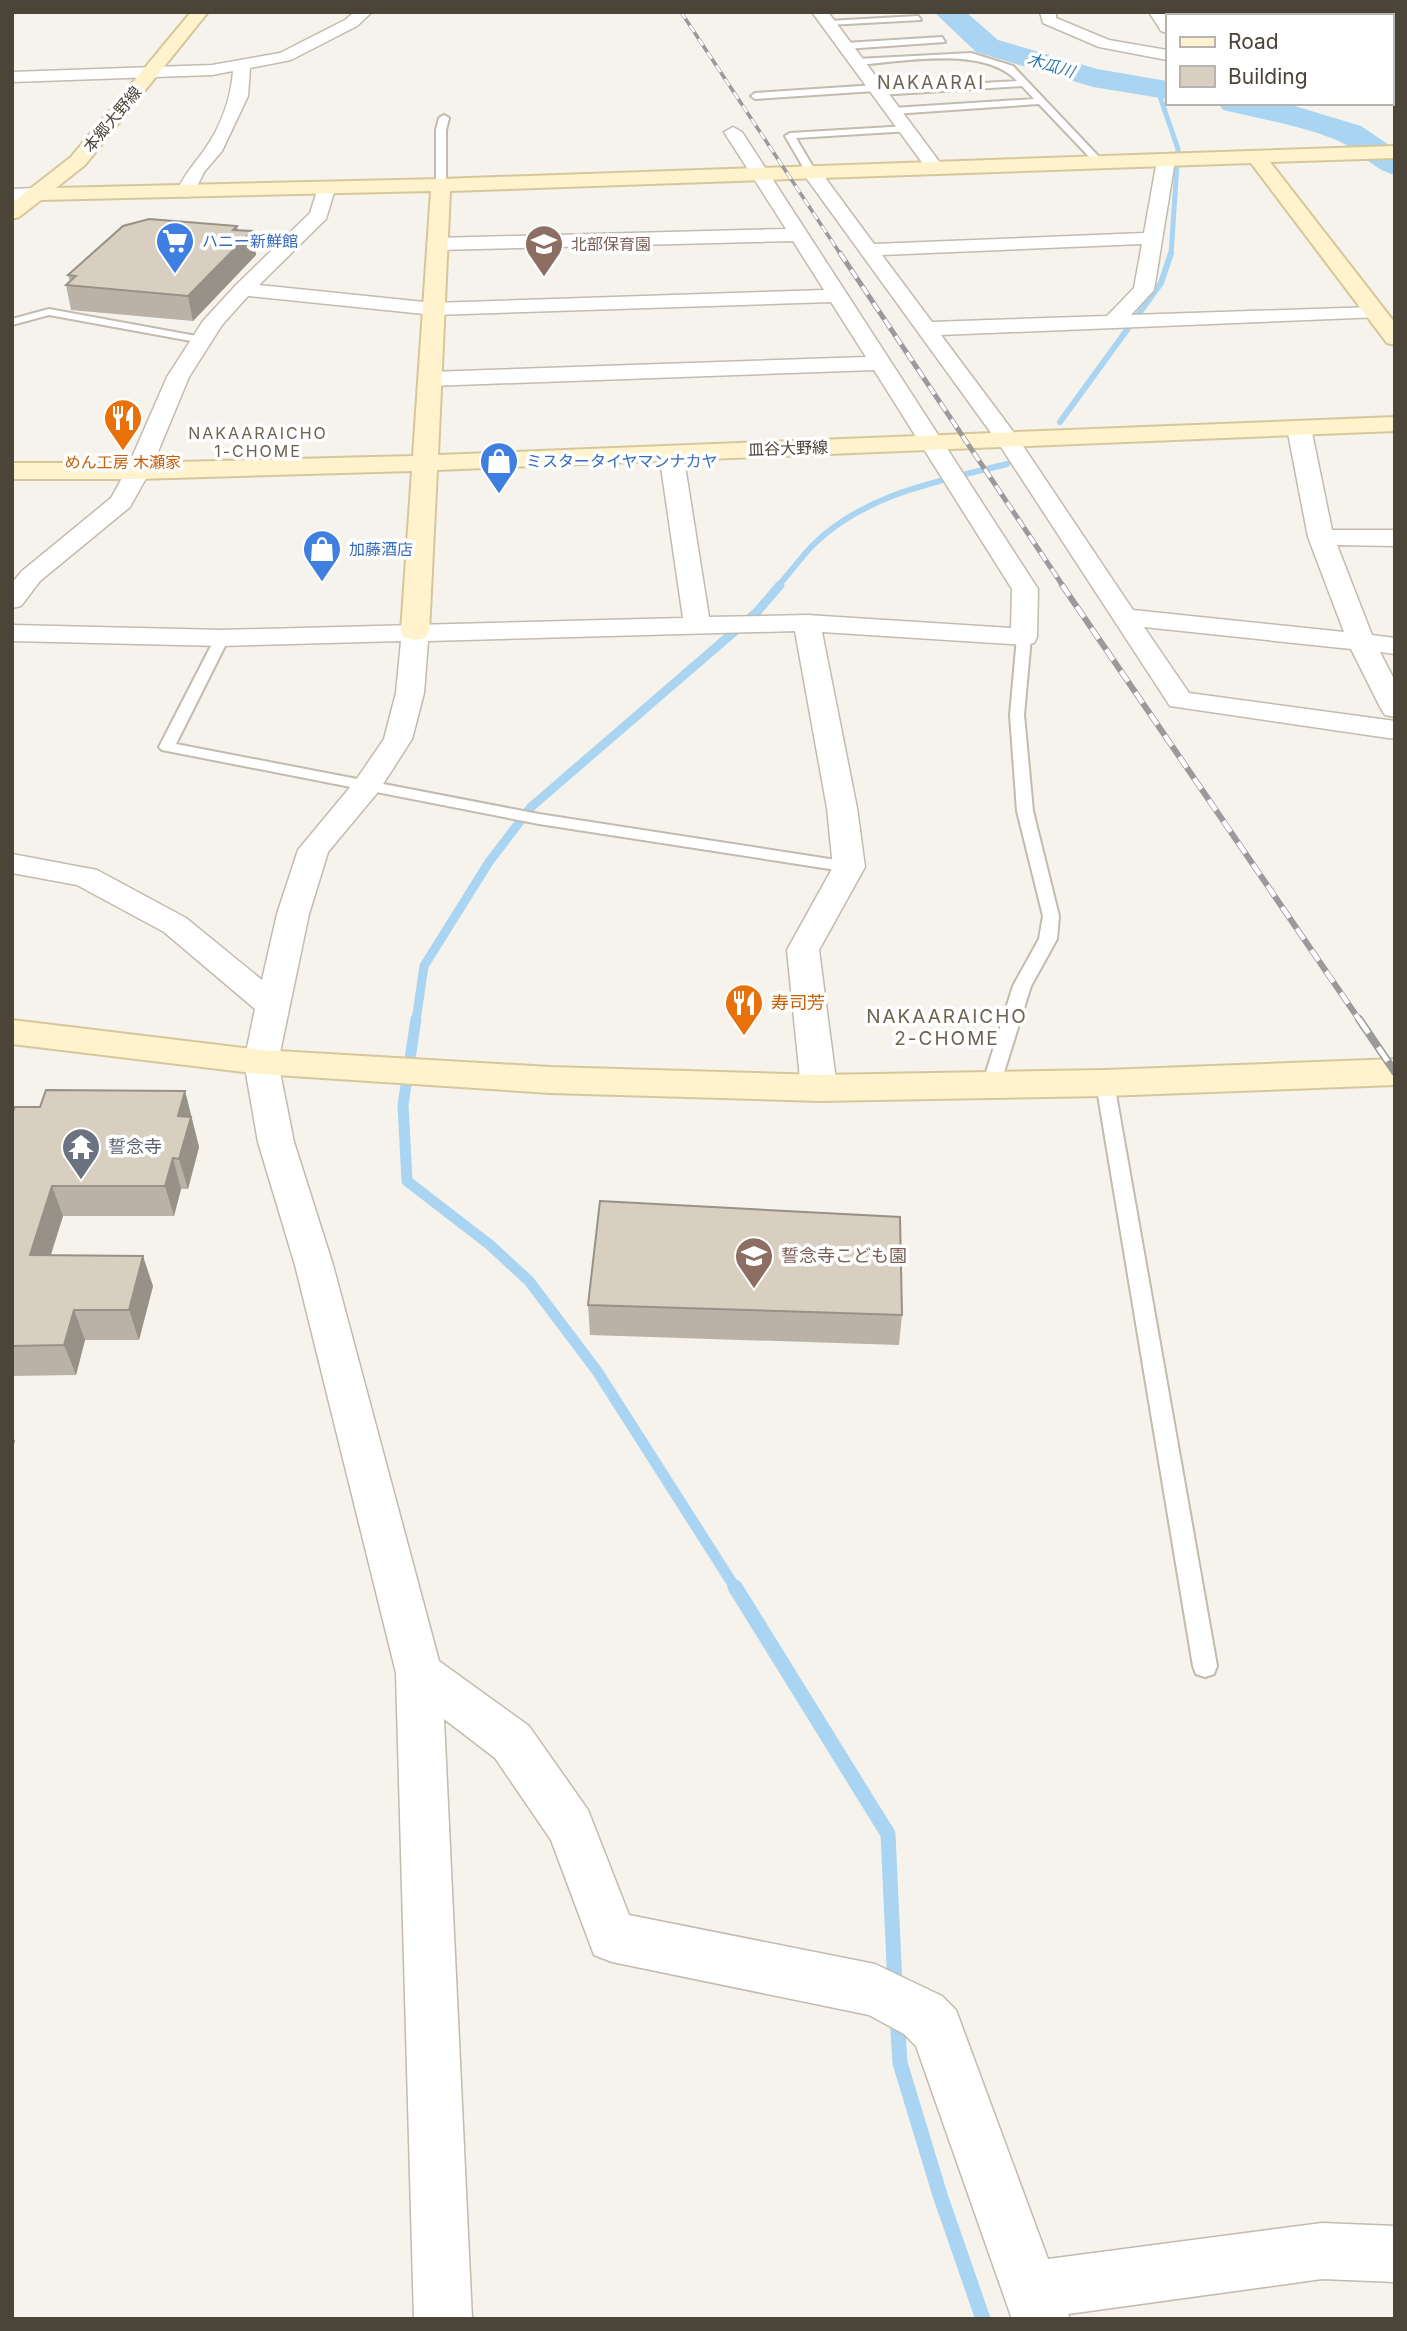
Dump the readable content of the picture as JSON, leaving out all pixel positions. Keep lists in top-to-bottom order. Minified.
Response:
{"streets":{"street":["本郷大野線","皿谷大野線"]},"districts":["NAKAARAI","NAKAARAICHO 1-CHOME","NAKAARAICHO 2-CHOME"],"water":["木瓜川"],"places":{"supermarket":["ハニー新鮮館"],"school or university":["北部保育園","誓念寺こども園"],"restaurant":["めん工房 木瀬家","寿司芳"],"shop":["ミスタータイヤマンナカヤ","加藤酒店"],"temple":["誓念寺"]},"legend":["Road","Building"]}
